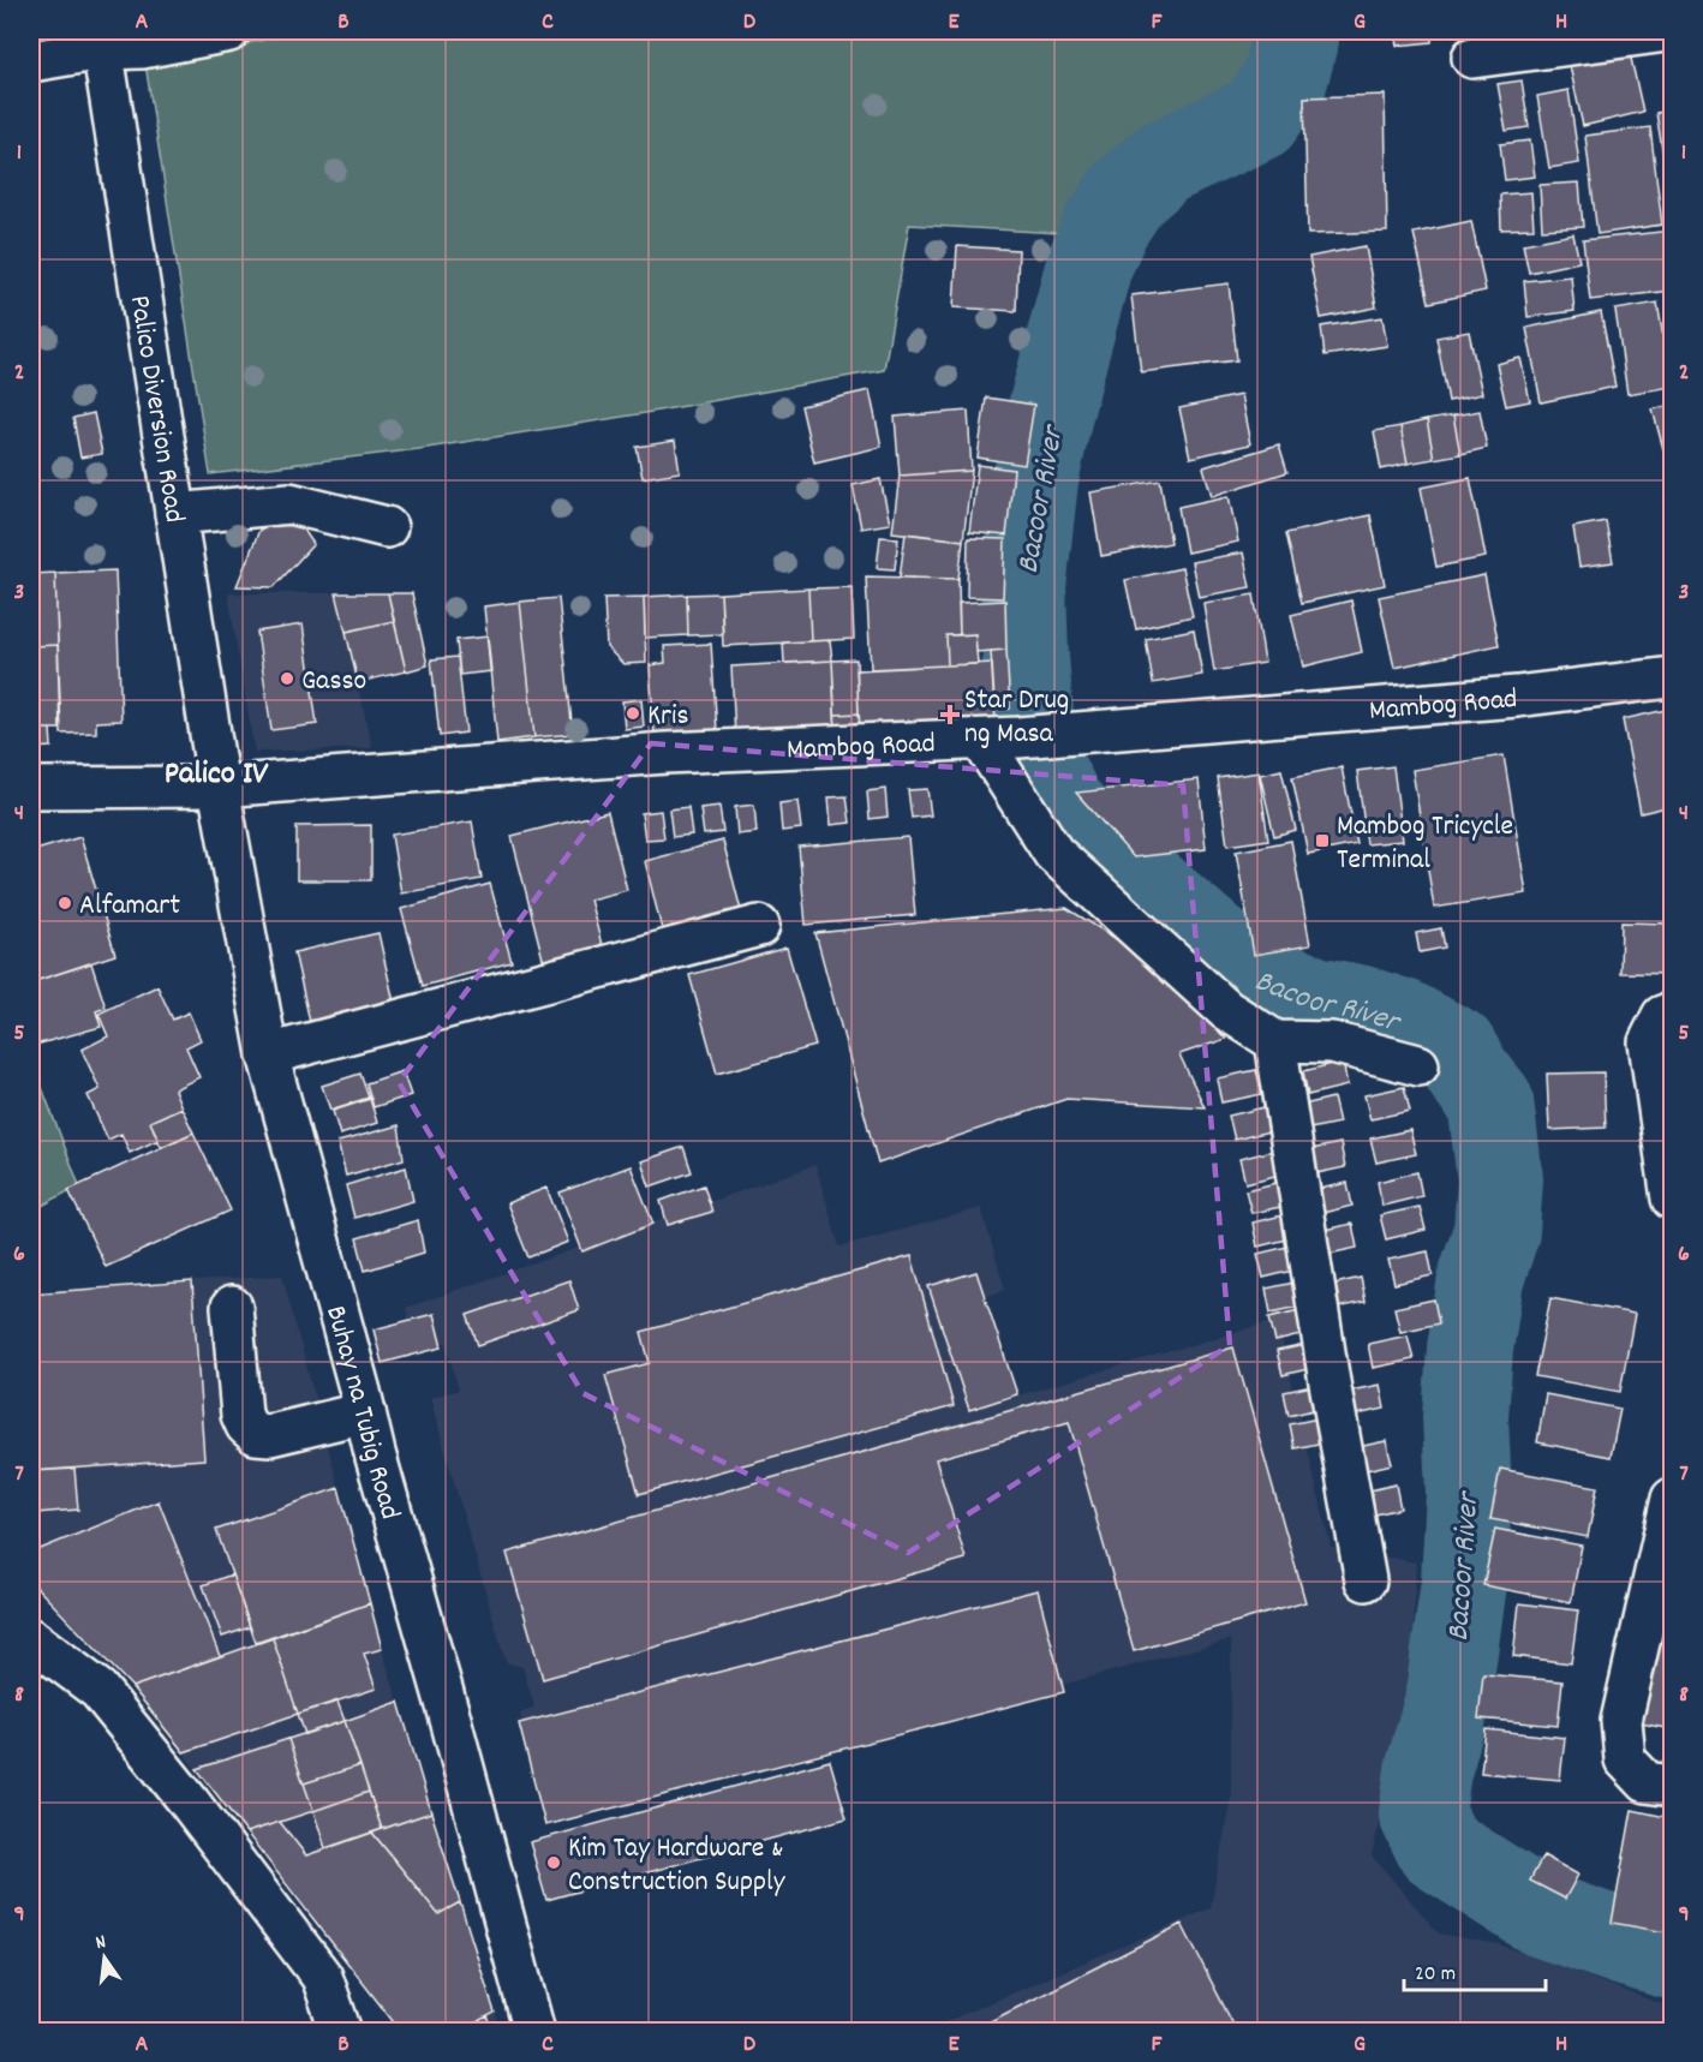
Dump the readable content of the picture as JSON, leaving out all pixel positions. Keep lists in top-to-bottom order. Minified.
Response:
{"streets":{"main road":["Palico Diversion Road","Mambog Road","Buhay na Tubig Road"]},"crossings":[["Palico Diversion Road","Mambog Road"],["Palico Diversion Road","Buhay na Tubig Road"],["Mambog Road","Buhay na Tubig Road"]],"districts":["Palico IV"],"water":["Bacoor River"],"places":{"other":["Gasso","Kris","Alfamart","Kim Tay Hardware & Construction Supply"],"health":["Star Drug ng Masa"],"transit":["Mambog Tricycle Terminal"]},"scale_bar":"20 m","north":"top","grid":{"columns":["A","B","C","D","E","F","G","H"],"rows":["1","2","3","4","5","6","7","8","9"]}}
